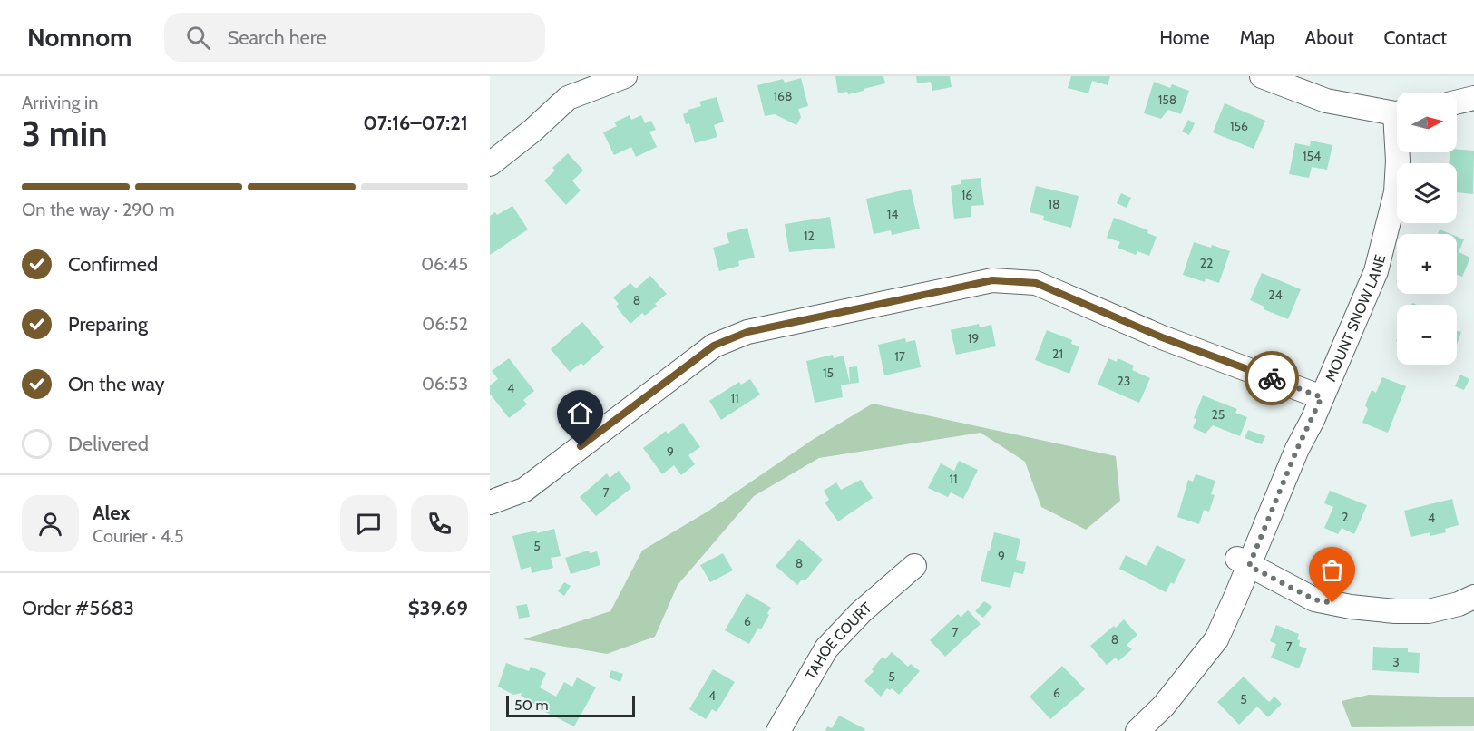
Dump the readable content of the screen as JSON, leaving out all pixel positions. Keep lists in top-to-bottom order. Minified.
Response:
{"streets":{"street":["MOUNT SNOW LANE","TAHOE COURT"]},"house_numbers":["168","158","156","154","16","18","14","12","22","24","8","19","21","17","15","23","4","11","25","9","11","7","2","4","5","9","8","6","7","8","7","3","5","6","4","5"],"scale_bar":"50 m","north":"right","page":{"header":"Nomnom","search":"Search here","nav":["Home","Map","About","Contact"],"heading":["3 min","Arriving in","07:16–07:21"],"panel":["Alex","Courier · 4.5","Order #5683","$39.69"],"map_buttons":["+","−"],"bar":"On the way · 290 m","list":[["Confirmed","06:45"],["Preparing","06:52"],["On the way","06:53"],"Delivered"],"scale":"50 m"}}
